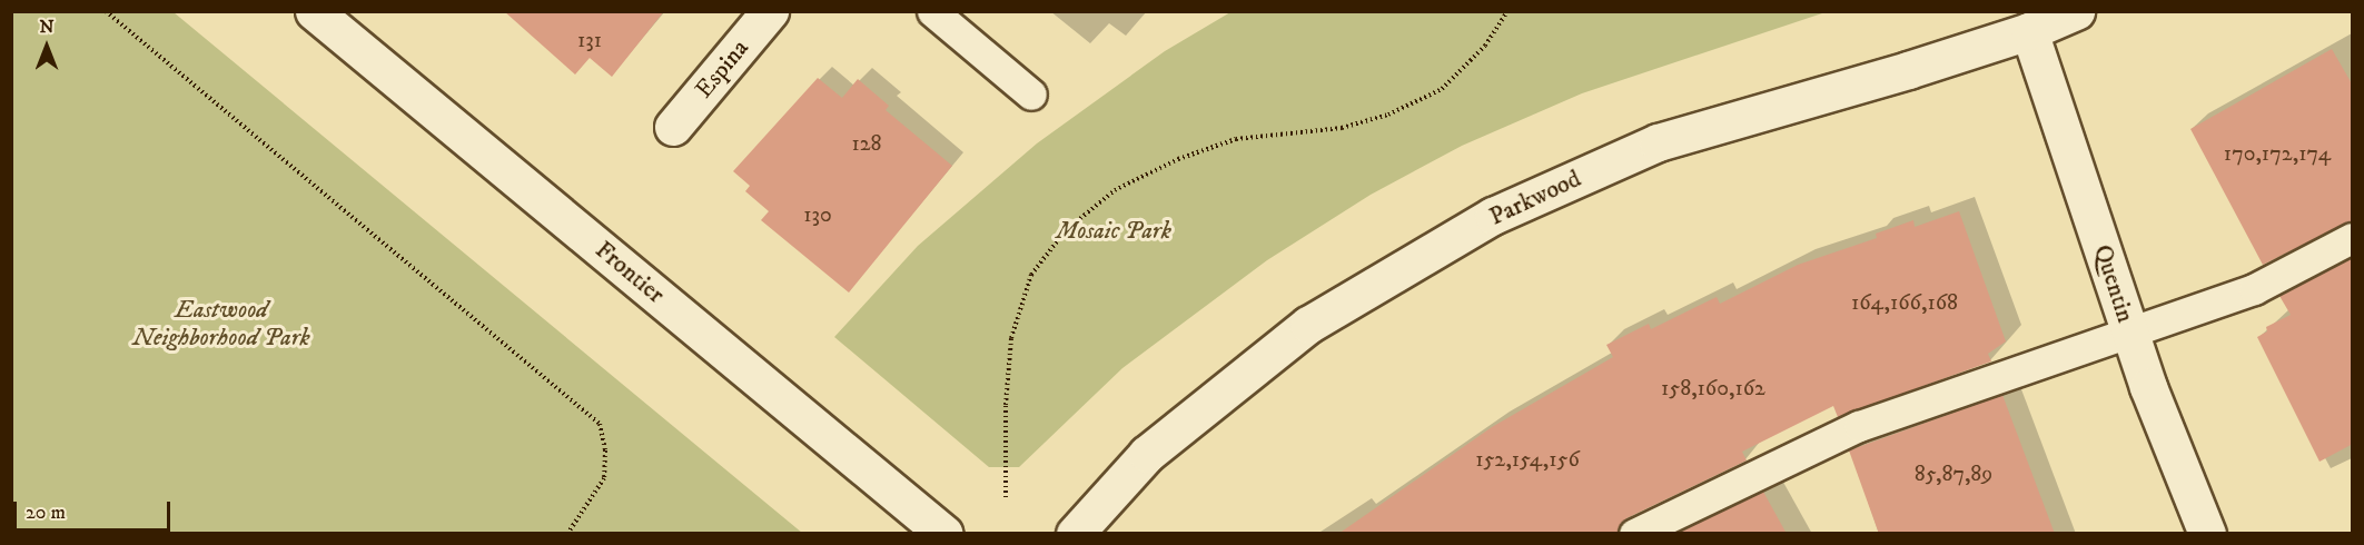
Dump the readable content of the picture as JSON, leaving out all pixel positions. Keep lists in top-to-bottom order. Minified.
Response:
{"streets":{"street":["Espina","Parkwood","Frontier","Quentin"]},"crossings":[["Parkwood","Quentin"]],"parks":["Mosaic Park","Eastwood Neighborhood Park"],"house_numbers":["131","128","170,172,174","130","164,166,168","158,160,162","152,154,156","85,87,89"],"scale_bar":"20 m","north":"top"}
